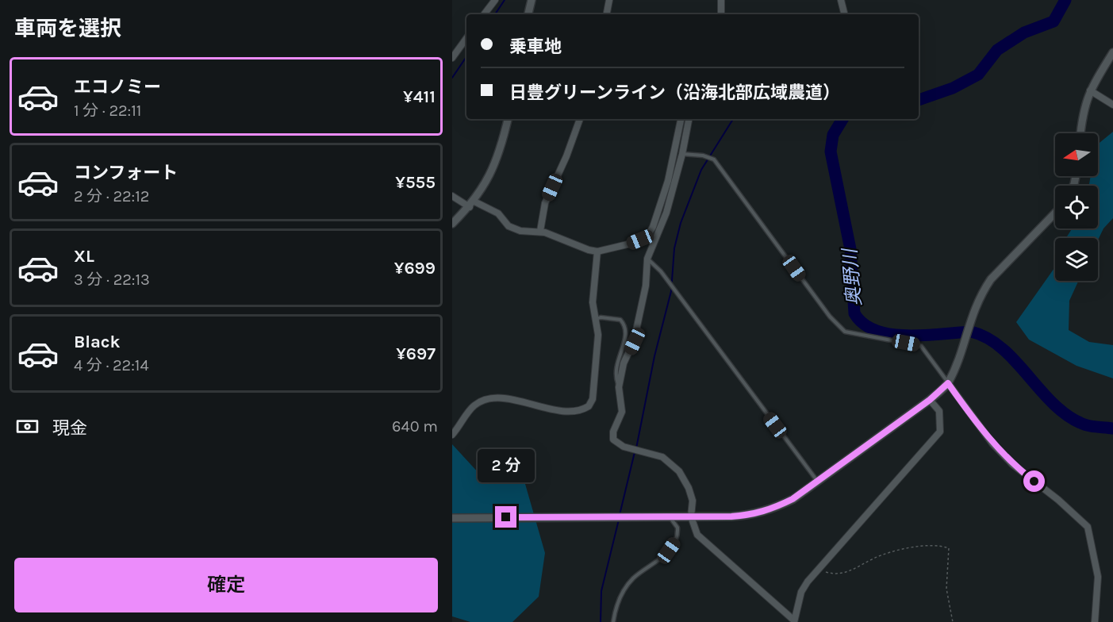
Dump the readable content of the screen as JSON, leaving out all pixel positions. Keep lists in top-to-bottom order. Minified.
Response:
{"water":["奥野川"],"north":"left","page":{"heading":"車両を選択","banner":["乗車地","日豊グリーンライン（沿海北部広域農道）"],"list":[{"name":"エコノミー","note":"1 分 · 22:11","value":"¥411"},{"name":"コンフォート","note":"2 分 · 22:12","value":"¥555"},{"name":"XL","note":"3 分 · 22:13","value":"¥699"},{"name":"Black","note":"4 分 · 22:14","value":"¥697"}],"pay":["現金","640 m"],"bubble":"2 分","buttons":"確定"}}
